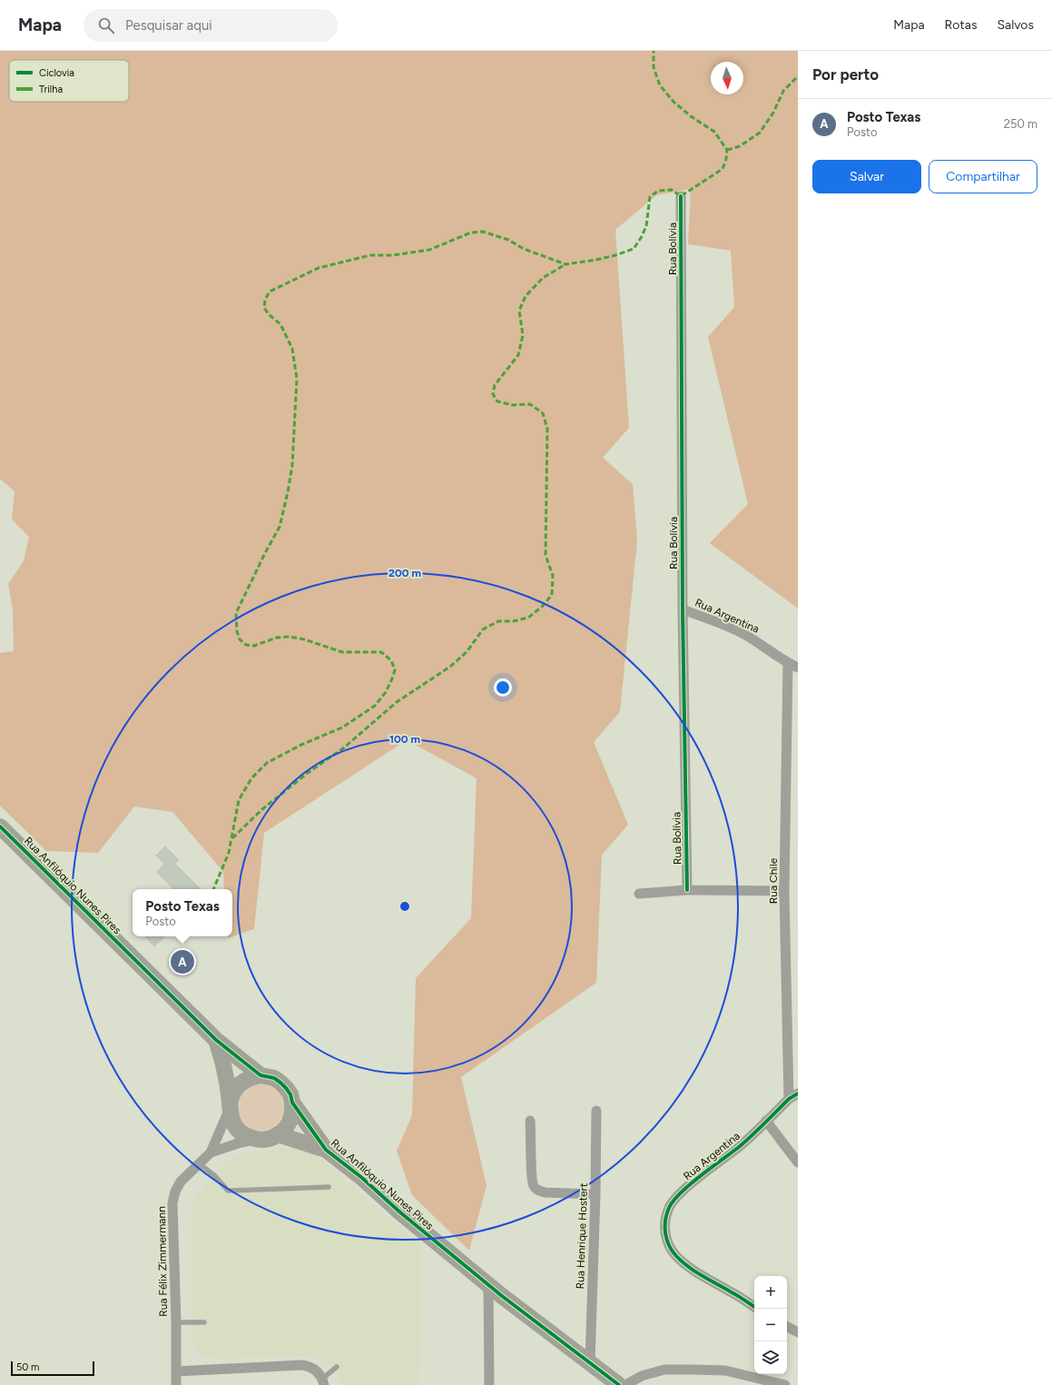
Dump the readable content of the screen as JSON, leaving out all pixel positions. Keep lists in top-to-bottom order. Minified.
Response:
{"streets":{"main road":["Rua Anfilóquio Nunes Pires"],"street":["Rua Bolívia","Rua Argentina","Rua Chile","Rua Henrique Hostert","Rua Félix Zimmermann"]},"crossings":[["Rua Bolívia","Rua Argentina"],["Rua Argentina","Rua Chile"],["Rua Anfilóquio Nunes Pires","Rua Henrique Hostert"],["Rua Anfilóquio Nunes Pires","Rua Félix Zimmermann"]],"legend":["Ciclovia","Trilha"],"scale_bar":"50 m","north":"bottom","page":{"header":"Mapa","search":"Pesquisar aqui","nav":["Mapa","Rotas","Salvos"],"heading":"Por perto","list":[{"mark":"A","name":"Posto Texas","note":"Posto","value":"250 m"}],"buttons":["Salvar","Compartilhar"],"popup":["Posto Texas","Posto"],"pins":"A","map_buttons":["+","−"],"scale":"50 m"},"rings":["200 m","100 m"]}
